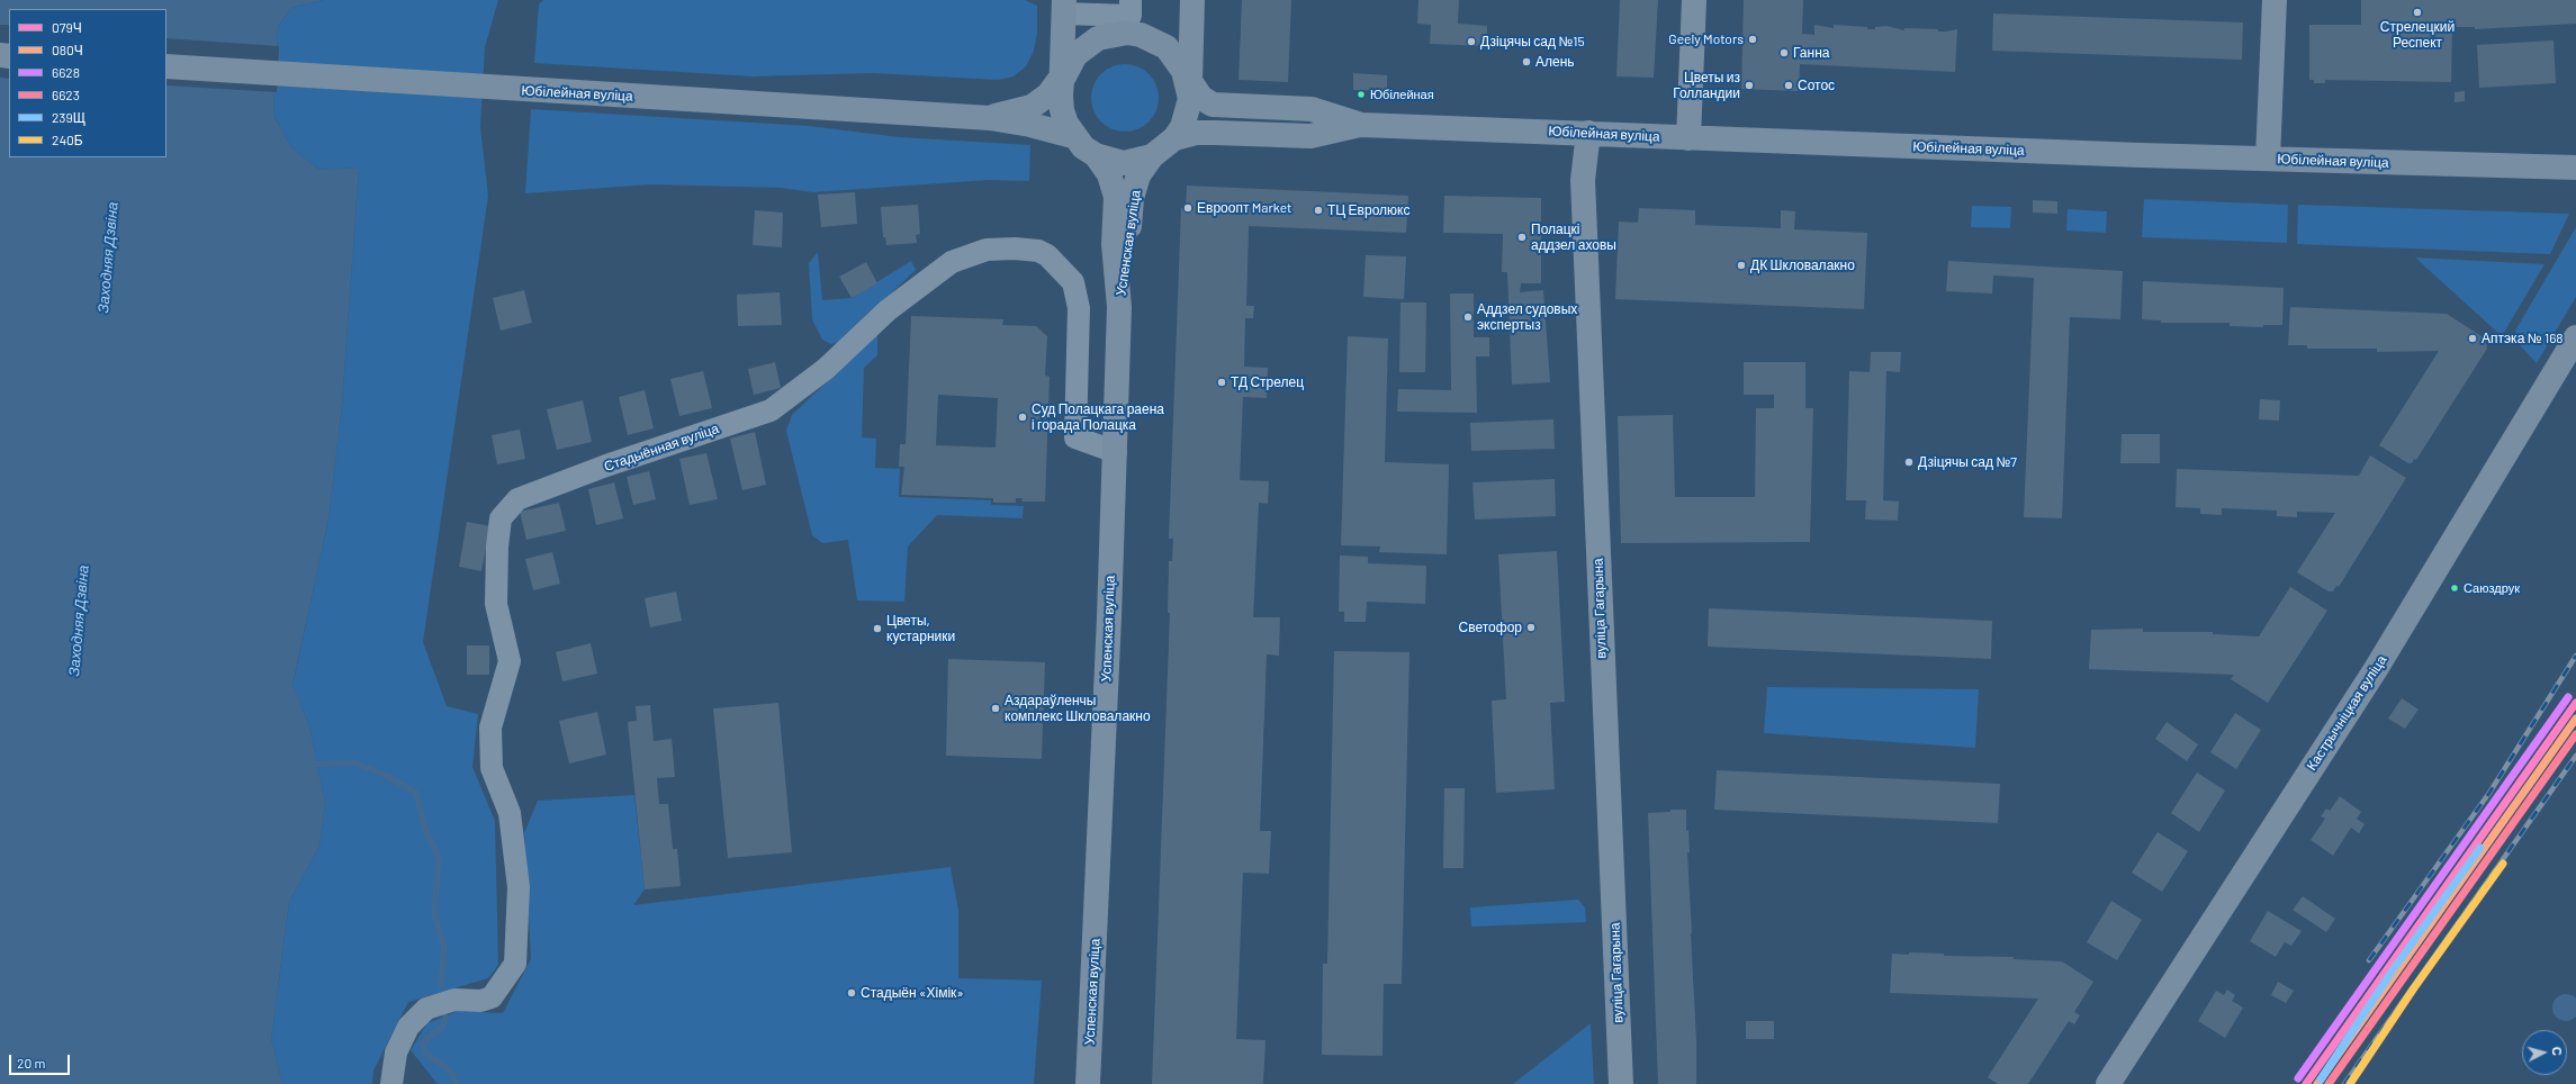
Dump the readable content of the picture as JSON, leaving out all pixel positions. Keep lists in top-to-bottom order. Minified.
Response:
{"streets":{"main road":["Юбілейная вуліца","Успенская вуліца","вуліца Гагарына","Кастрычніцкая вуліца"],"street":["Стадыённая вуліца"]},"crossings":[["Юбілейная вуліца","Успенская вуліца"],["Юбілейная вуліца","вуліца Гагарына"],["Успенская вуліца","Стадыённая вуліца"]],"water":["Заходняя Дзвіна"],"places":["Стрелецкий Респект","Geely Motors","Дзіцячы сад №15","Ганна","Алень","Цветы из Голландии","Сотос","Юбілейная","Евроопт Market","ТЦ Евролюкс","Полацкі аддзел аховы","ДК Шкловалакно","Аддзел судовых экспертыз","Аптэка № 168","ТД Стрелец","Суд Полацкага раена і горада Полацка","Дзіцячы сад №7","Саюздрук","Светофор","Цветы, кустарники","Аздараўленчы комплекс Шкловалакно","Стадыён «Хімік»"],"lines":["transit line 6628","transit line 079Ч","transit line 080Ч","transit line 6623","transit line 239Щ","transit line 240Б"],"legend":["079Ч","080Ч","6628","6623","239Щ","240Б"],"scale_bar":"20 m","north":"right"}
